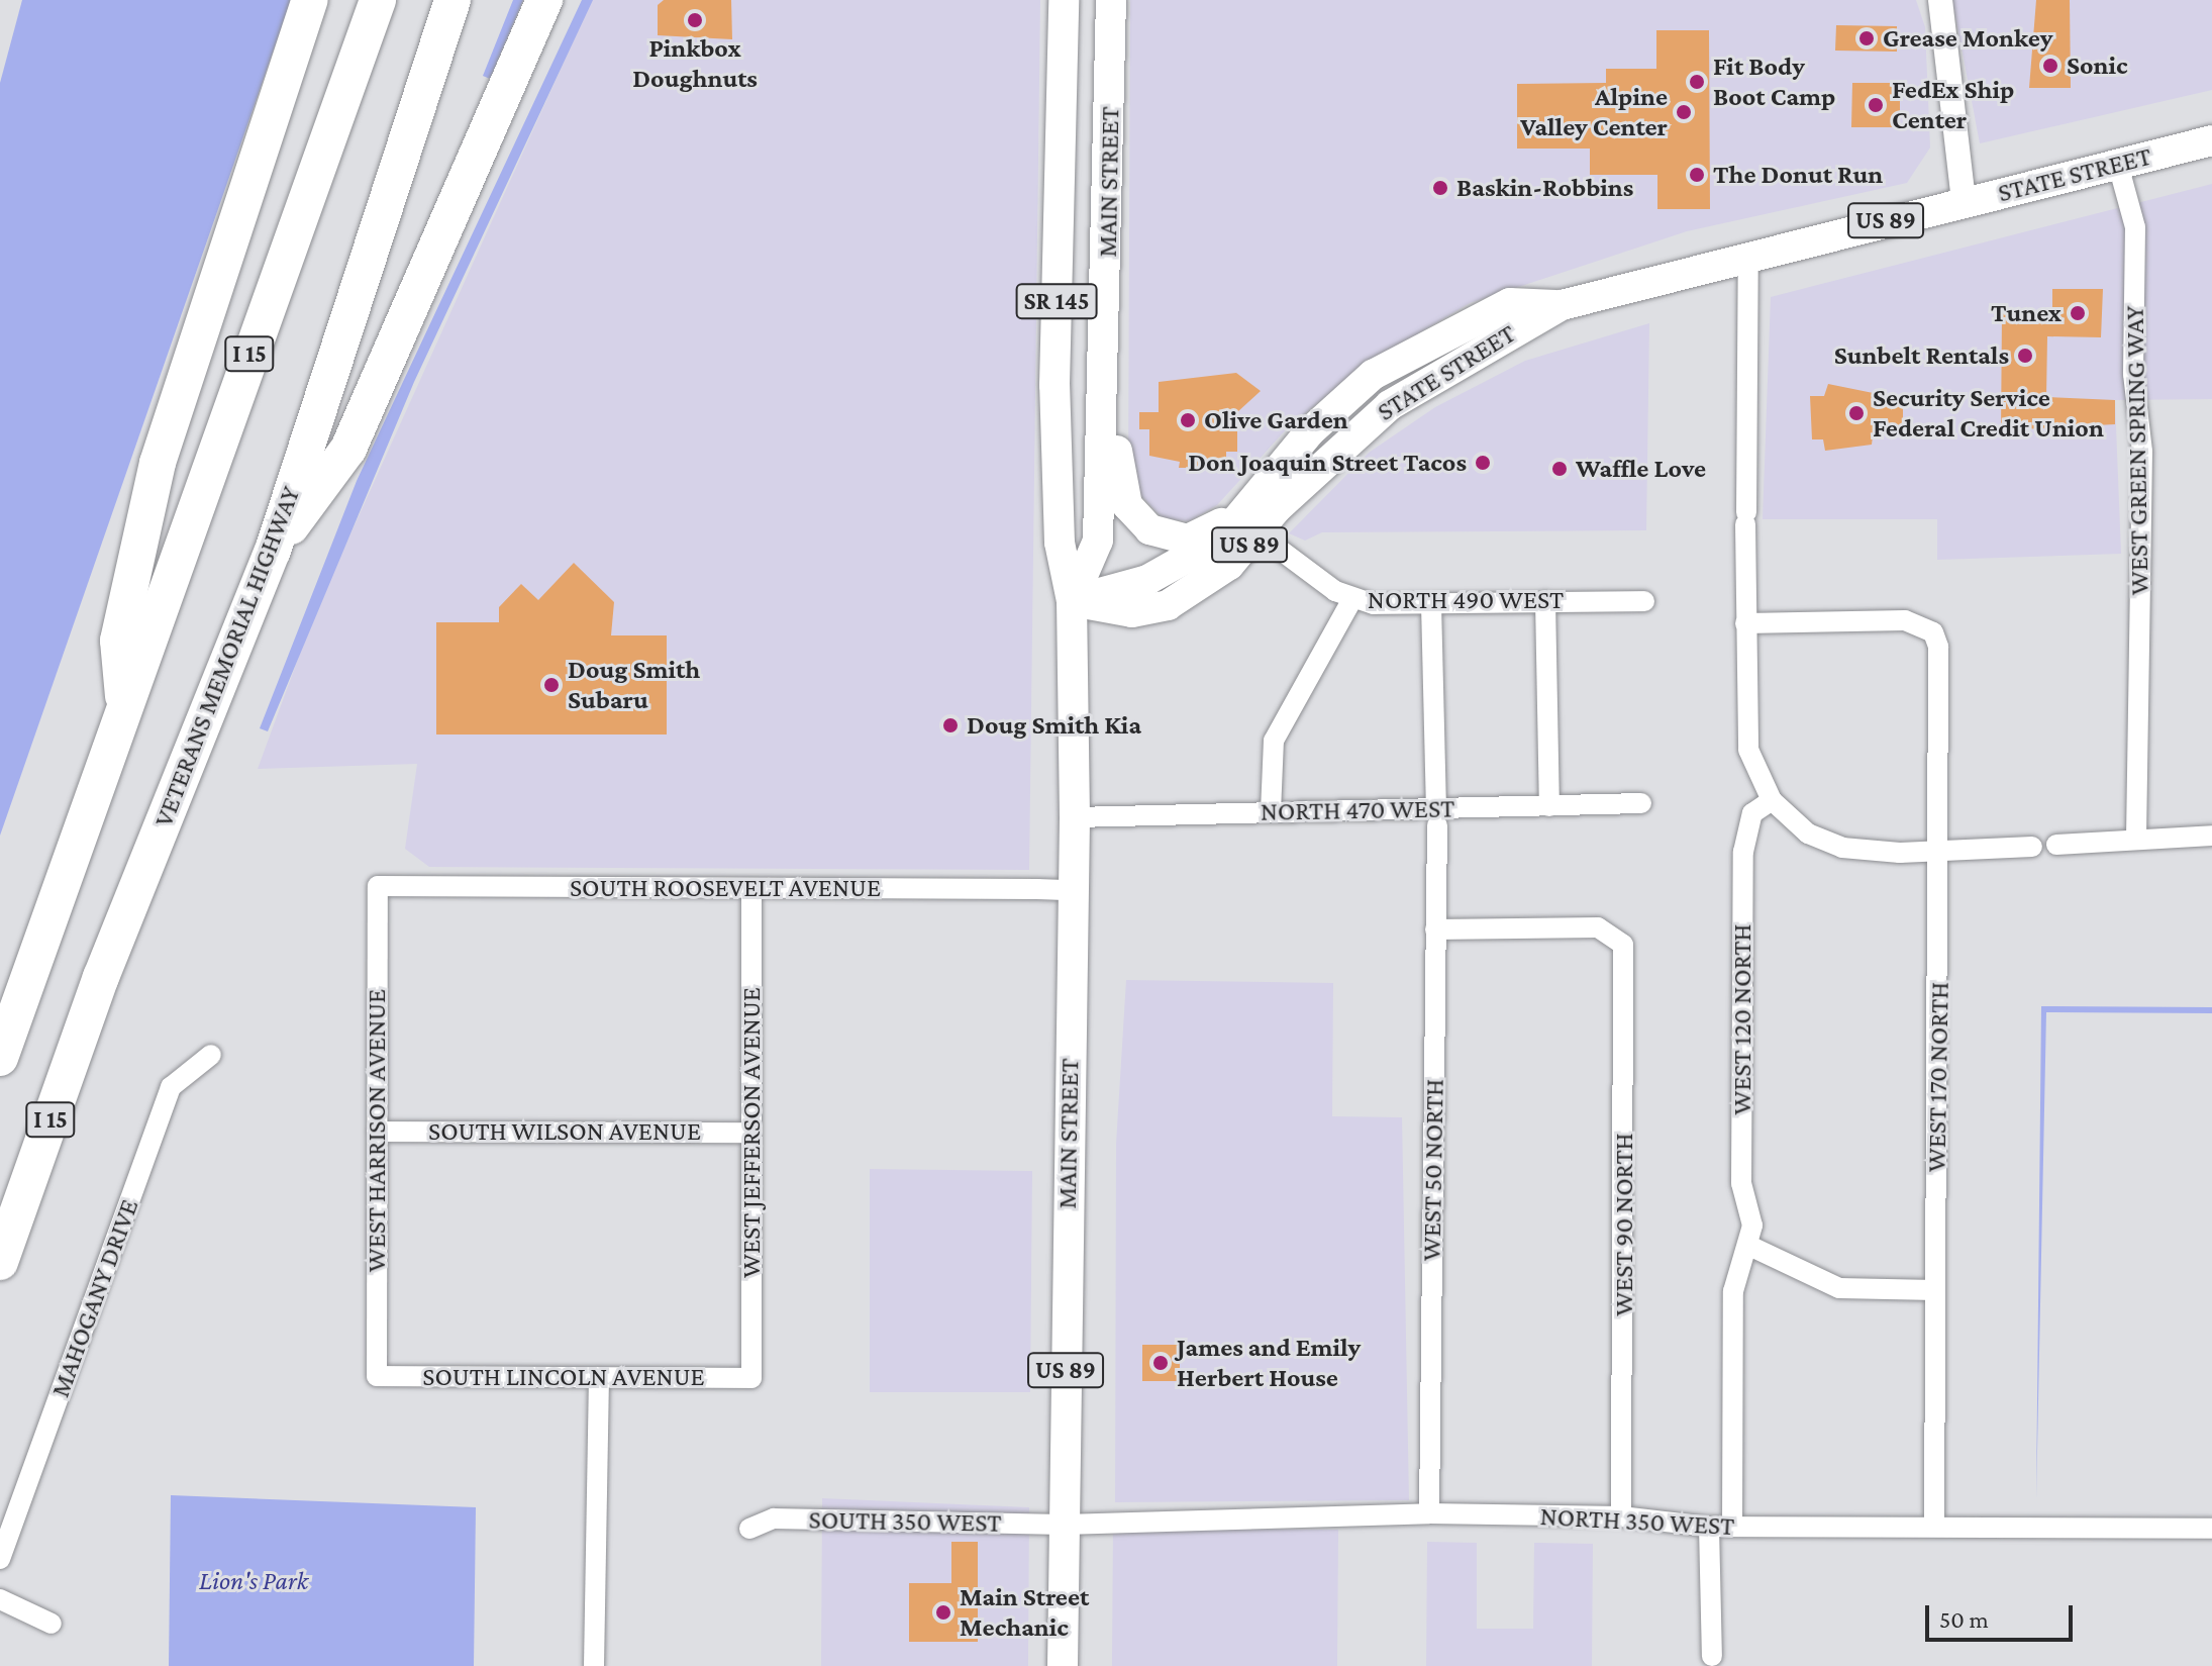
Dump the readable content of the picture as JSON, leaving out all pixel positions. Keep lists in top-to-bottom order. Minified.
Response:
{"streets":{"highway":["I 15","VETERANS MEMORIAL HIGHWAY"],"main road":["STATE STREET","MAIN STREET","US 89","SR 145"],"street":["WEST GREEN SPRING WAY","NORTH 490 WEST","NORTH 470 WEST","SOUTH ROOSEVELT AVENUE","WEST 120 NORTH","WEST 170 NORTH","WEST HARRISON AVENUE","SOUTH WILSON AVENUE","WEST JEFFERSON AVENUE","WEST 50 NORTH","WEST 90 NORTH","MAHOGANY DRIVE","SOUTH LINCOLN AVENUE","SOUTH 350 WEST","NORTH 350 WEST"]},"crossings":[["STATE STREET","MAIN STREET"],["STATE STREET","US 89"],["STATE STREET","WEST GREEN SPRING WAY"],["STATE STREET","NORTH 490 WEST"],["MAIN STREET","US 89"],["MAIN STREET","NORTH 470 WEST"],["MAIN STREET","SOUTH ROOSEVELT AVENUE"],["MAIN STREET","SOUTH 350 WEST"],["MAIN STREET","NORTH 350 WEST"],["NORTH 490 WEST","WEST 50 NORTH"],["NORTH 470 WEST","WEST 50 NORTH"],["SOUTH ROOSEVELT AVENUE","WEST HARRISON AVENUE"],["SOUTH ROOSEVELT AVENUE","WEST JEFFERSON AVENUE"],["WEST 120 NORTH","NORTH 350 WEST"],["WEST 170 NORTH","NORTH 350 WEST"],["WEST HARRISON AVENUE","SOUTH WILSON AVENUE"],["WEST HARRISON AVENUE","SOUTH LINCOLN AVENUE"],["SOUTH WILSON AVENUE","WEST JEFFERSON AVENUE"],["WEST JEFFERSON AVENUE","SOUTH LINCOLN AVENUE"],["WEST 50 NORTH","WEST 90 NORTH"],["WEST 50 NORTH","NORTH 350 WEST"],["WEST 90 NORTH","NORTH 350 WEST"],["SOUTH 350 WEST","NORTH 350 WEST"]],"parks":["Lion's Park"],"places":["Pinkbox Doughnuts","Grease Monkey","Sonic","Fit Body Boot Camp","FedEx Ship Center","Alpine Valley Center","The Donut Run","Baskin-Robbins","Tunex","Sunbelt Rentals","Security Service Federal Credit Union","Olive Garden","Don Joaquin Street Tacos","Waffle Love","Doug Smith Subaru","Doug Smith Kia","James and Emily Herbert House","Main Street Mechanic"],"scale_bar":"50 m"}
